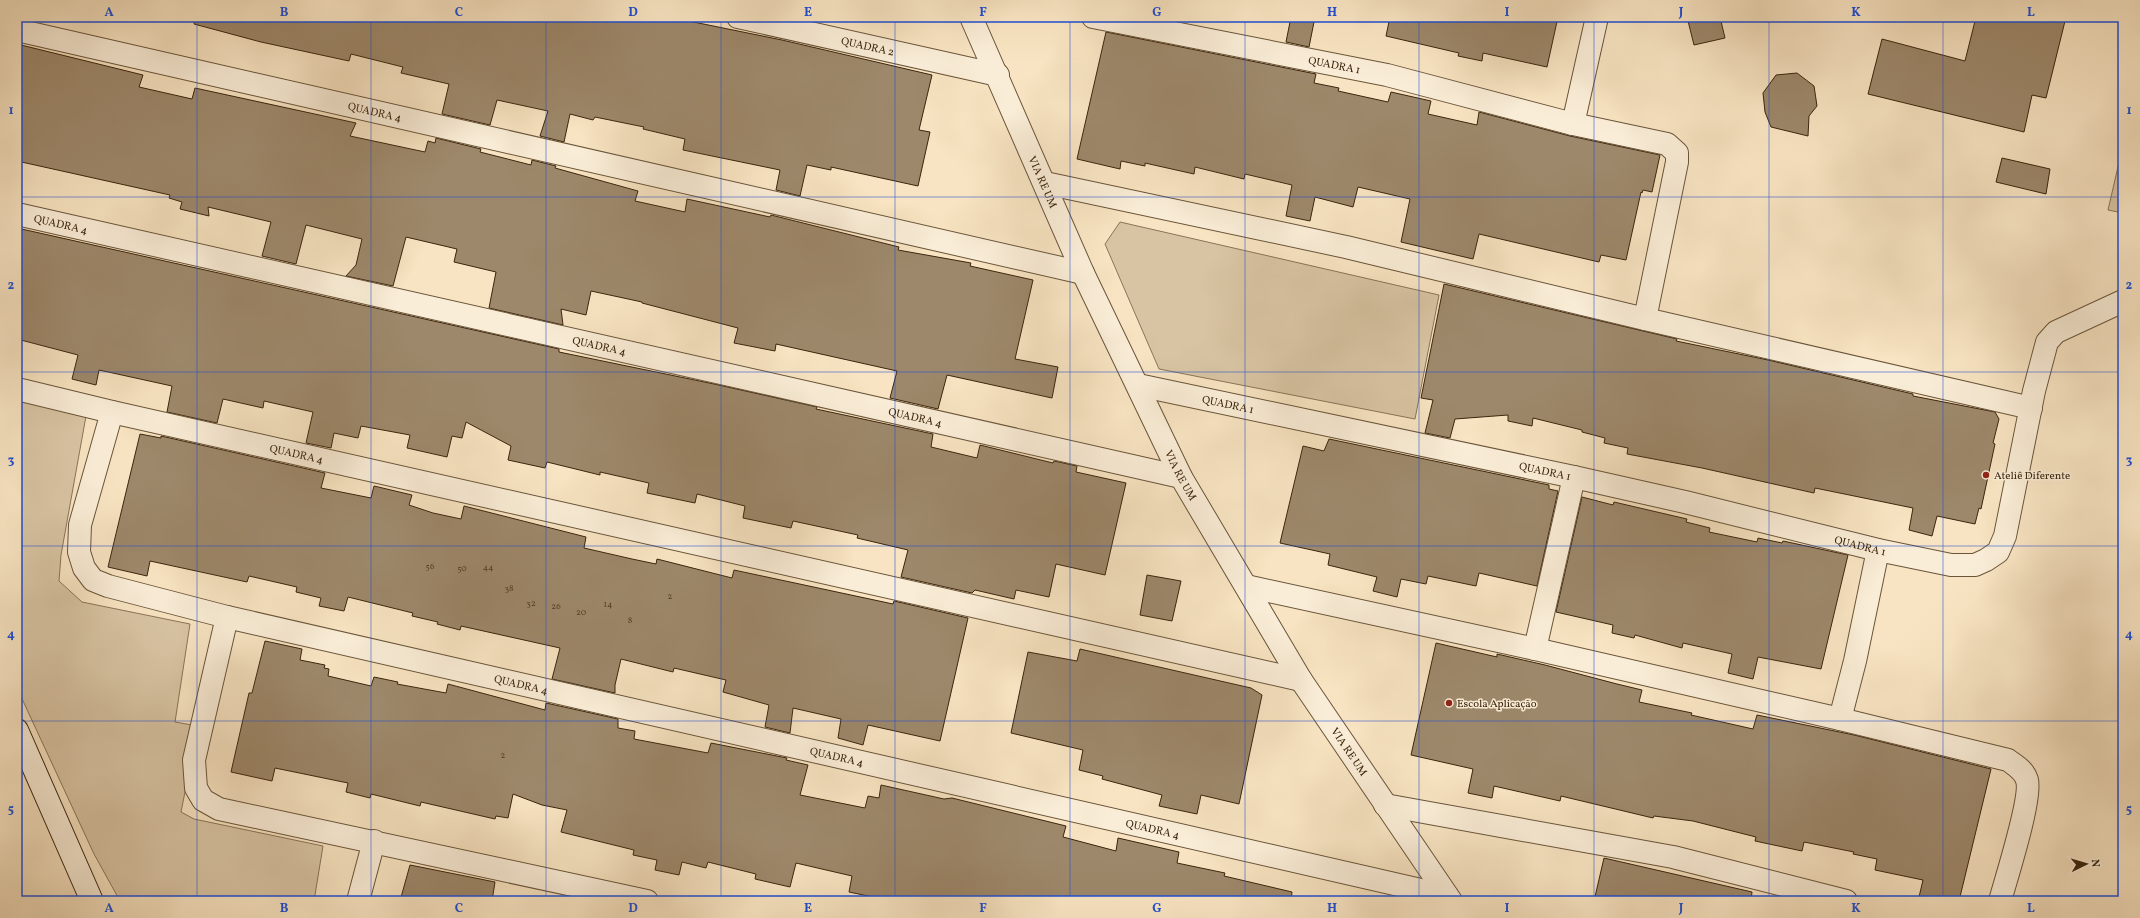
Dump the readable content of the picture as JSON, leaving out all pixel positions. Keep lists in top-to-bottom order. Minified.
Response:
{"streets":{"street":["QUADRA 2","QUADRA 1","QUADRA 4","VIA RE UM"]},"crossings":[["QUADRA 2","VIA RE UM"],["QUADRA 1","VIA RE UM"],["QUADRA 4","VIA RE UM"]],"places":["Ateliê Diferente","Escola Aplicação"],"house_numbers":["56","44","50","38","2","32","14","26","20","8","2"],"north":"right","grid":{"columns":["A","B","C","D","E","F","G","H","I","J","K","L"],"rows":["1","2","3","4","5"]}}
